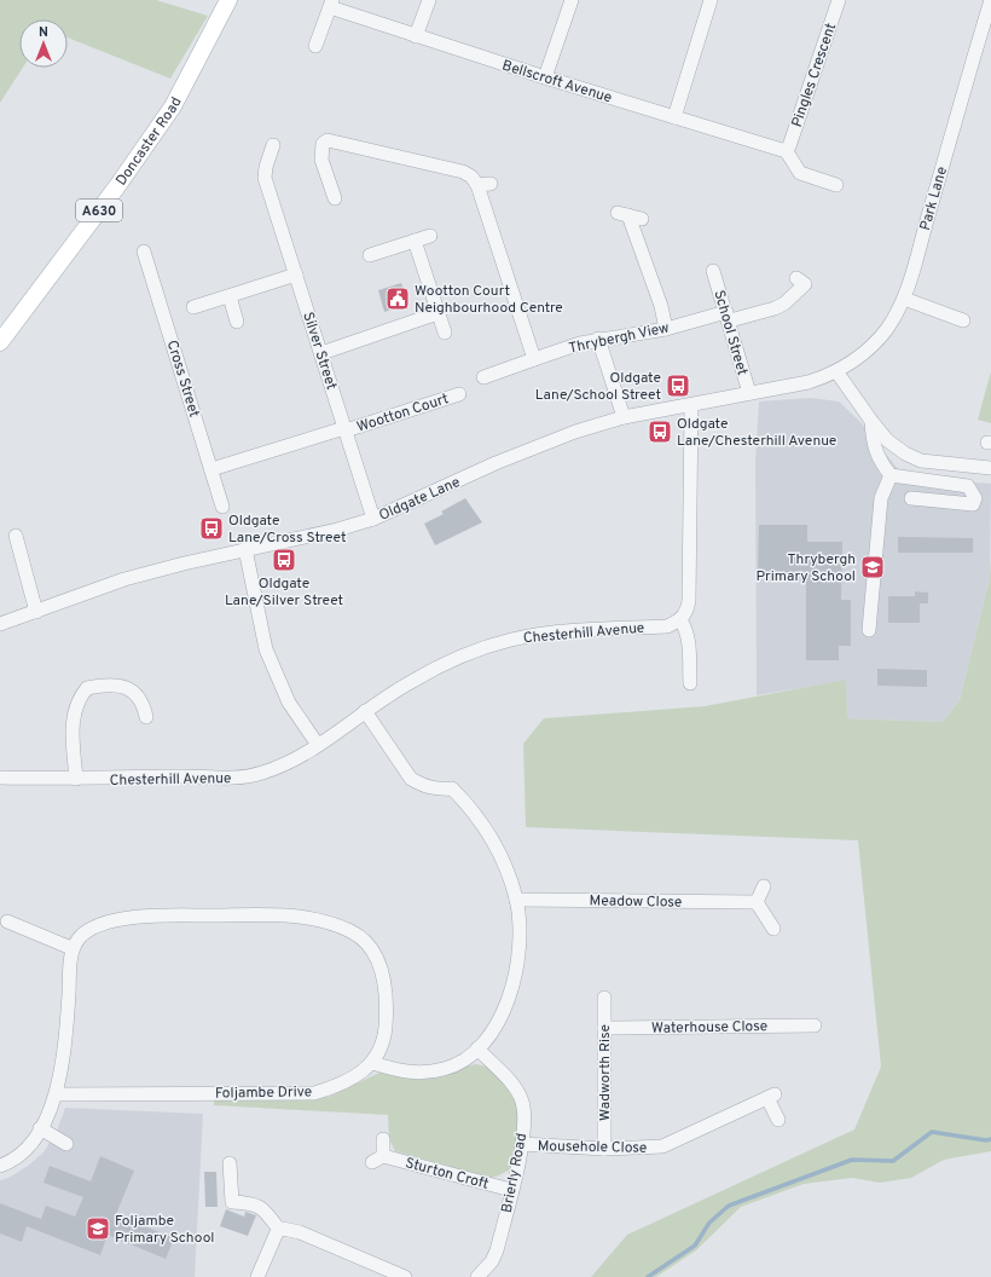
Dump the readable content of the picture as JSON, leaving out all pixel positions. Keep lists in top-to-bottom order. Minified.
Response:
{"streets":{"main road":["Doncaster Road","A630"],"street":["Pingles Crescent","Bellscroft Avenue","Park Lane","School Street","Thrybergh View","Silver Street","Cross Street","Wootton Court","Oldgate Lane","Chesterhill Avenue","Meadow Close","Waterhouse Close","Wadworth Rise","Foljambe Drive","Mousehole Close","Sturton Croft","Brierly Road"]},"crossings":[["Pingles Crescent","Bellscroft Avenue"],["Park Lane","Oldgate Lane"],["School Street","Thrybergh View"],["School Street","Oldgate Lane"],["Silver Street","Wootton Court"],["Silver Street","Oldgate Lane"],["Waterhouse Close","Wadworth Rise"],["Wadworth Rise","Mousehole Close"],["Mousehole Close","Brierly Road"],["Sturton Croft","Brierly Road"]],"places":{"public building":["Wootton Court Neighbourhood Centre"],"bus stop":["Oldgate Lane/School Street","Oldgate Lane/Chesterhill Avenue","Oldgate Lane/Cross Street","Oldgate Lane/Silver Street"],"school or university":["Thrybergh Primary School","Foljambe Primary School"]},"north":"top"}
